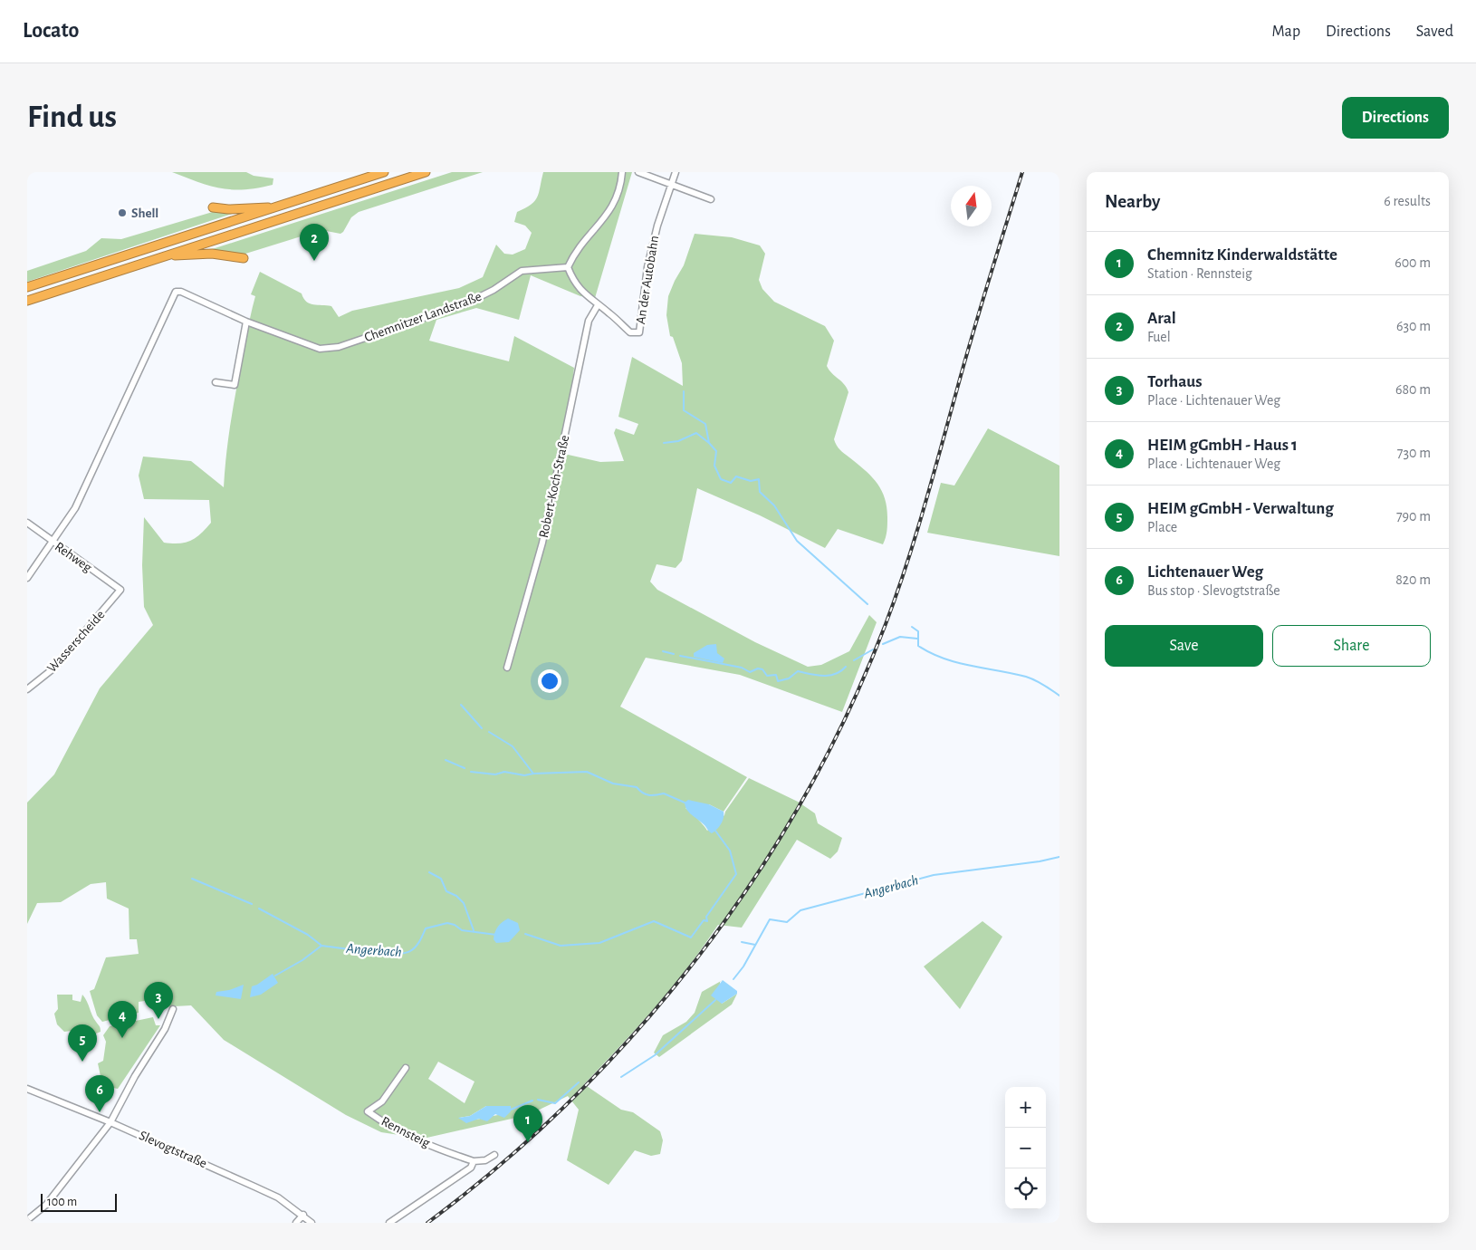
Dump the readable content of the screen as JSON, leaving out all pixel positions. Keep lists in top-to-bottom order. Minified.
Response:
{"streets":{"street":["An der Autobahn","Chemnitzer Landstraße","Robert-Koch-Straße","Rehweg","Wasserscheide","Rennsteig","Slevogtstraße"]},"crossings":[["An der Autobahn","Chemnitzer Landstraße"],["An der Autobahn","Robert-Koch-Straße"],["Chemnitzer Landstraße","Rehweg"],["Rehweg","Wasserscheide"]],"water":["Angerbach"],"places":["Shell"],"scale_bar":"100 m","north":"top","page":{"header":"Locato","nav":["Map","Directions","Saved"],"buttons":["Directions",["Save","Share"]],"title":"Find us","heading":["Nearby","6 results"],"pins":["2","3","4","5","6","1"],"list":[{"mark":"1","name":"Chemnitz Kinderwaldstätte","note":"Station · Rennsteig","value":"600 m"},{"mark":"2","name":"Aral","note":"Fuel","value":"630 m"},{"mark":"3","name":"Torhaus","note":"Place · Lichtenauer Weg","value":"680 m"},{"mark":"4","name":"HEIM gGmbH - Haus 1","note":"Place · Lichtenauer Weg","value":"730 m"},{"mark":"5","name":"HEIM gGmbH - Verwaltung","note":"Place","value":"790 m"},{"mark":"6","name":"Lichtenauer Weg","note":"Bus stop · Slevogtstraße","value":"820 m"}],"map_buttons":["+","−"],"scale":"100 m"}}
